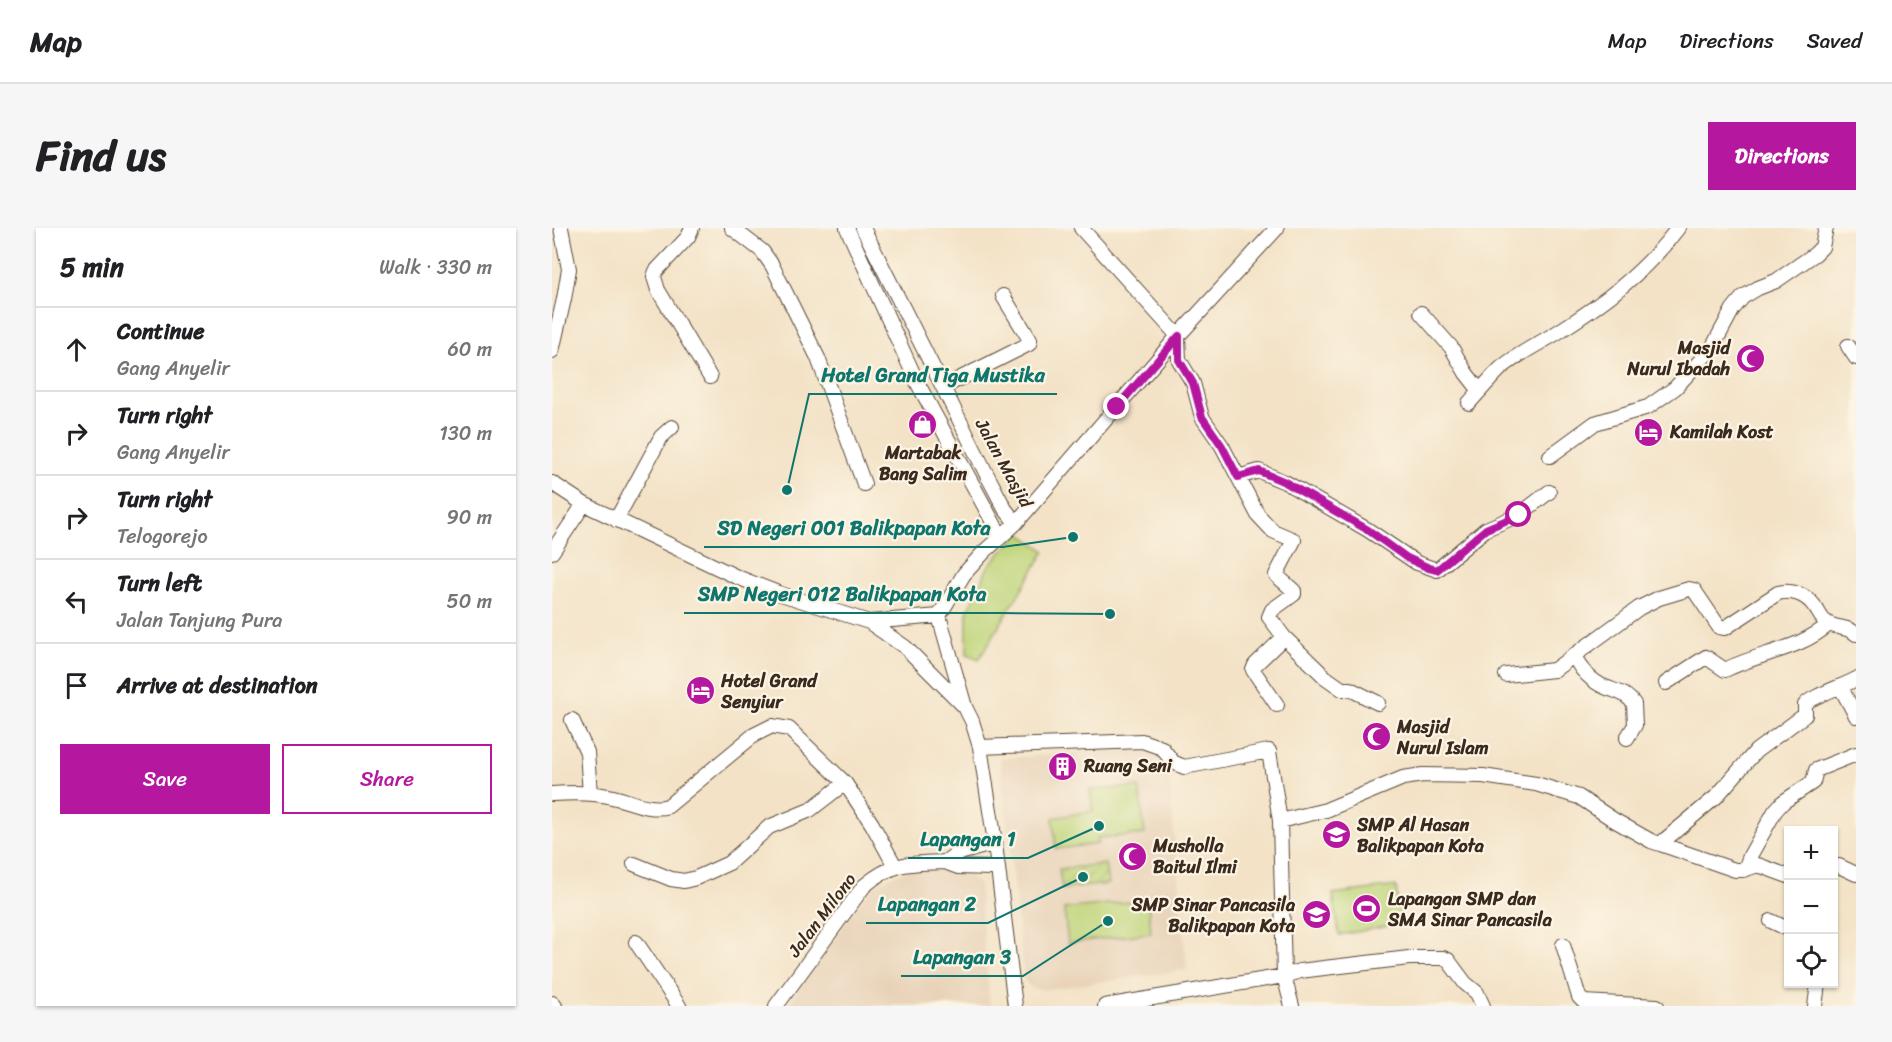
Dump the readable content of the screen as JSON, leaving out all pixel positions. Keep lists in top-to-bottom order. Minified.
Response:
{"streets":{"street":["Jalan Masjid","Jalan Milono"]},"places":{"mosque":["Masjid Nurul Ibadah","Masjid Nurul Islam","Musholla Baitul Ilmi"],"shop":["Martabak Bang Salim"],"hotel":["Kamilah Kost","Hotel Grand Senyiur"],"other":["Hotel Grand Tiga Mustika","SD Negeri 001 Balikpapan Kota","SMP Negeri 012 Balikpapan Kota","Lapangan 1","Lapangan 2","Lapangan 3"],"building":["Ruang Seni"],"school or university":["SMP Al Hasan Balikpapan Kota","SMP Sinar Pancasila Balikpapan Kota"],"sports":["Lapangan SMP dan SMA Sinar Pancasila"]},"page":{"header":"Map","nav":["Map","Directions","Saved"],"title":"Find us","buttons":["Directions",["Save","Share"]],"heading":["5 min","Walk · 330 m"],"list":[["Continue","Gang Anyelir","60 m"],["Turn right","Gang Anyelir","130 m"],["Turn right","Telogorejo","90 m"],["Turn left","Jalan Tanjung Pura","50 m"],"Arrive at destination"],"map_buttons":["+","−"]}}
